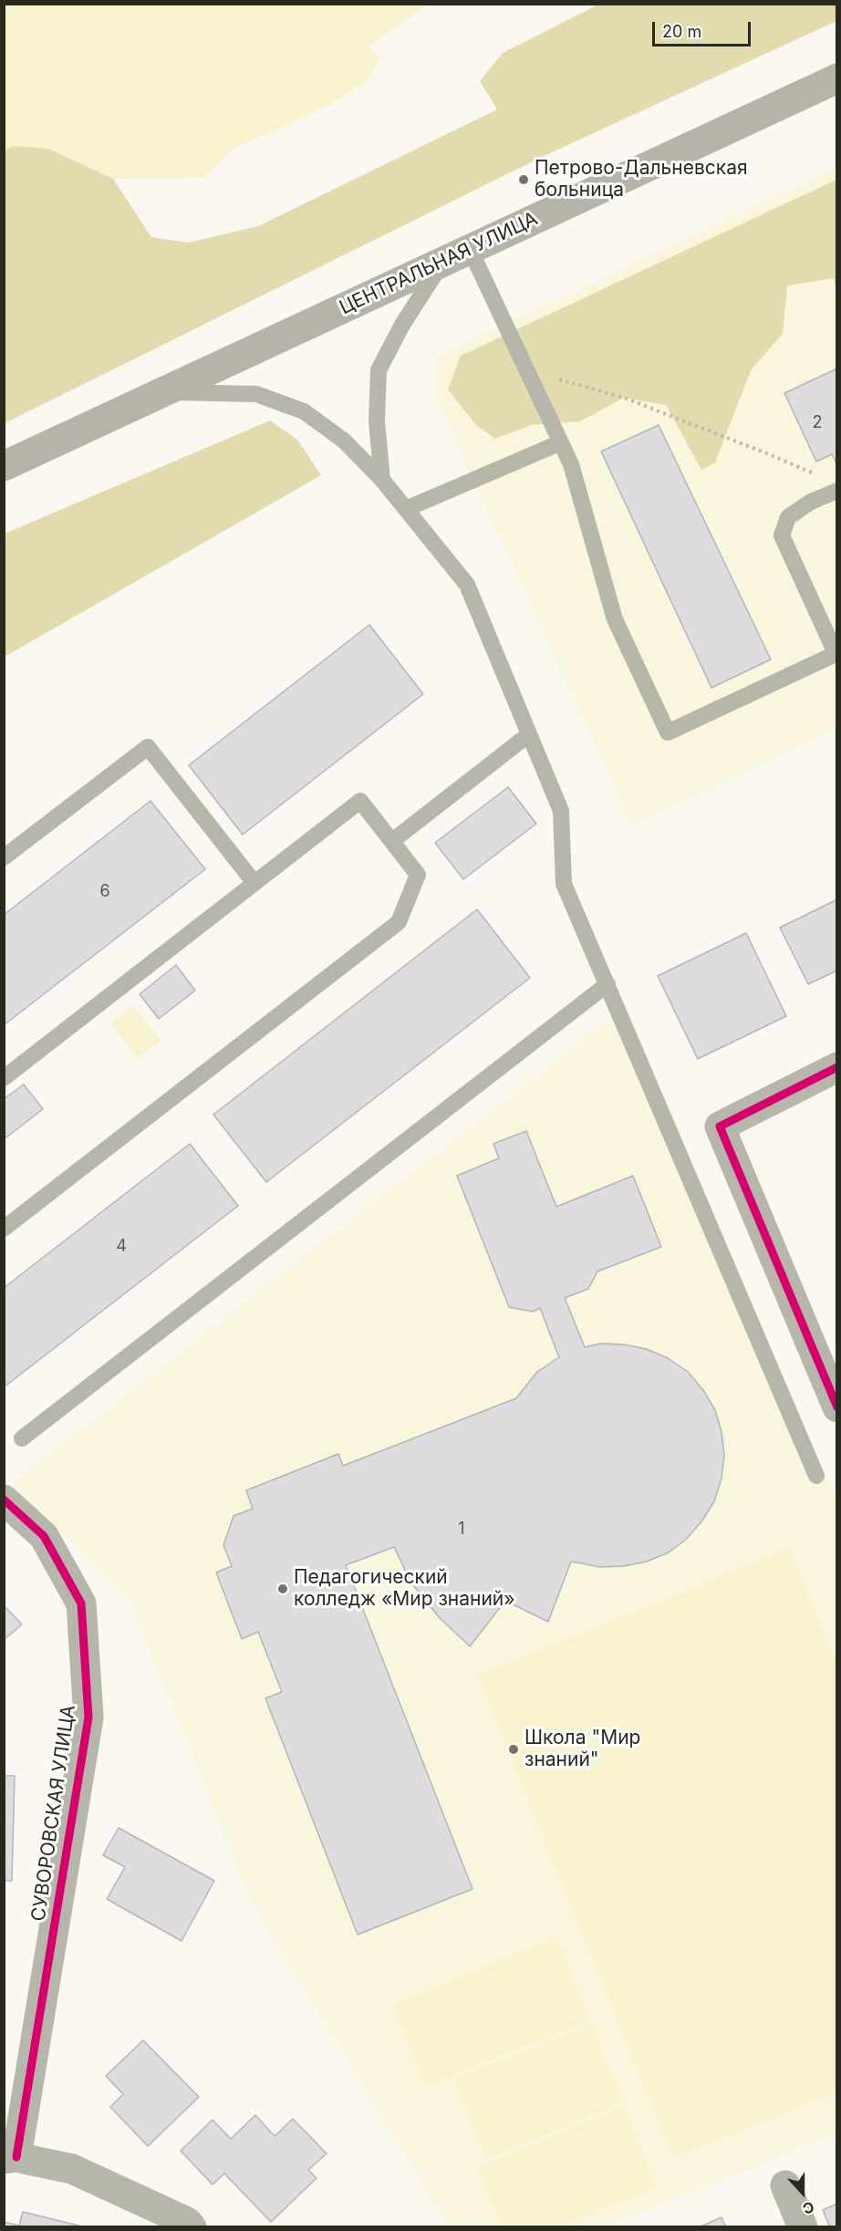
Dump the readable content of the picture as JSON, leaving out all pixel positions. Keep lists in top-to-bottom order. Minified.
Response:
{"streets":{"main road":["ЦЕНТРАЛЬНАЯ УЛИЦА"],"street":["СУВОРОВСКАЯ УЛИЦА"]},"places":["Петрово-Дальневская больница","Педагогический колледж «Мир знаний»","Школа \"Мир знаний\""],"house_numbers":["2","6","4","1"],"scale_bar":"20 m","north":"bottom"}
